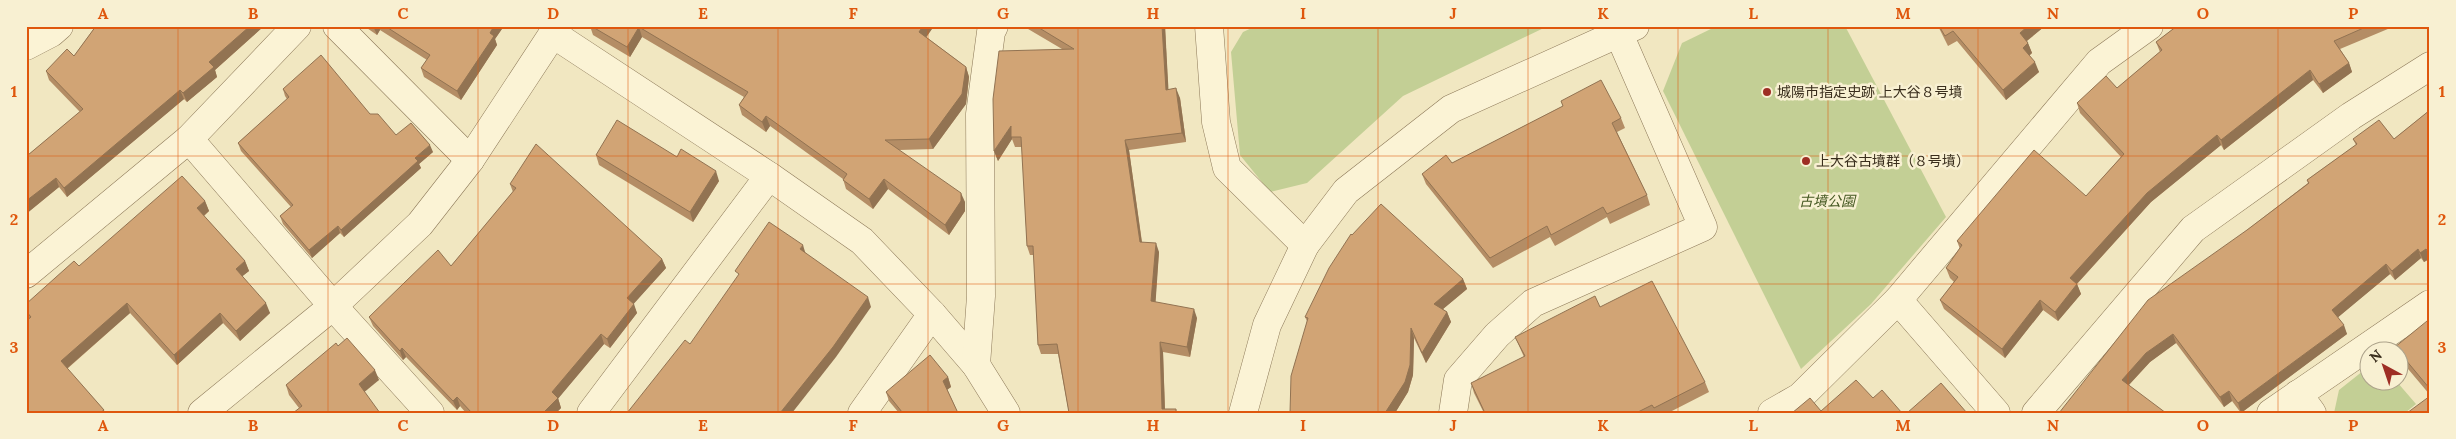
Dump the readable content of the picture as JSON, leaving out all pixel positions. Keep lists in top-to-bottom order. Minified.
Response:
{"parks":["古墳公園"],"places":["城陽市指定史跡 上大谷８号墳","上大谷古墳群（８号墳）"],"north":"top left","grid":{"columns":["A","B","C","D","E","F","G","H","I","J","K","L","M","N","O","P"],"rows":["1","2","3"]}}
